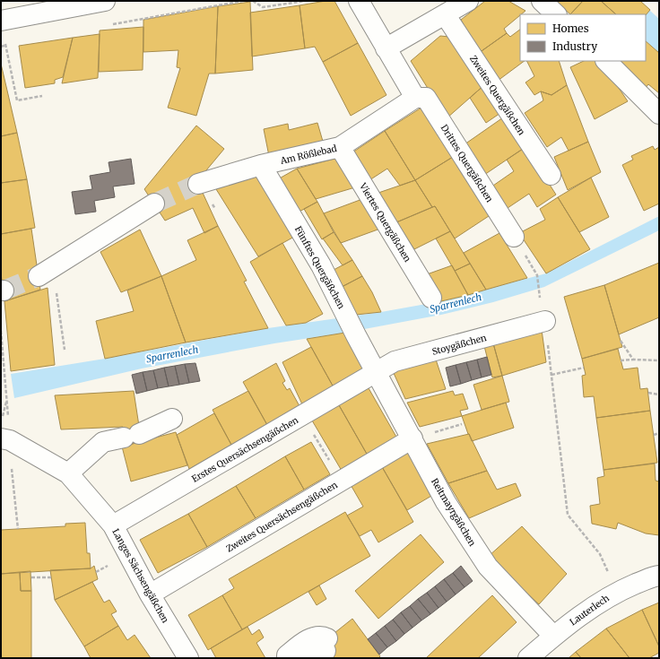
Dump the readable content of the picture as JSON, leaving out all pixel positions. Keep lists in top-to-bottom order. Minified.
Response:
{"streets":{"street":["Zweites Quergäßchen","Am Rößlebad","Drittes Quergäßchen","Viertes Quergäßchen","Fünftes Quergäßchen","Stoygäßchen","Erstes Quersächsengäßchen","Reitmayrgäßchen","Zweites Quersächsengäßchen","Langes Sächsengäßchen","Lauterlech"]},"crossings":[["Am Rößlebad","Drittes Quergäßchen"],["Am Rößlebad","Viertes Quergäßchen"],["Am Rößlebad","Fünftes Quergäßchen"],["Fünftes Quergäßchen","Stoygäßchen"],["Fünftes Quergäßchen","Erstes Quersächsengäßchen"],["Fünftes Quergäßchen","Reitmayrgäßchen"],["Stoygäßchen","Erstes Quersächsengäßchen"],["Stoygäßchen","Reitmayrgäßchen"],["Erstes Quersächsengäßchen","Reitmayrgäßchen"],["Erstes Quersächsengäßchen","Langes Sächsengäßchen"],["Reitmayrgäßchen","Zweites Quersächsengäßchen"],["Reitmayrgäßchen","Lauterlech"],["Zweites Quersächsengäßchen","Langes Sächsengäßchen"]],"water":["Sparrenlech"],"legend":["Homes","Industry"]}
